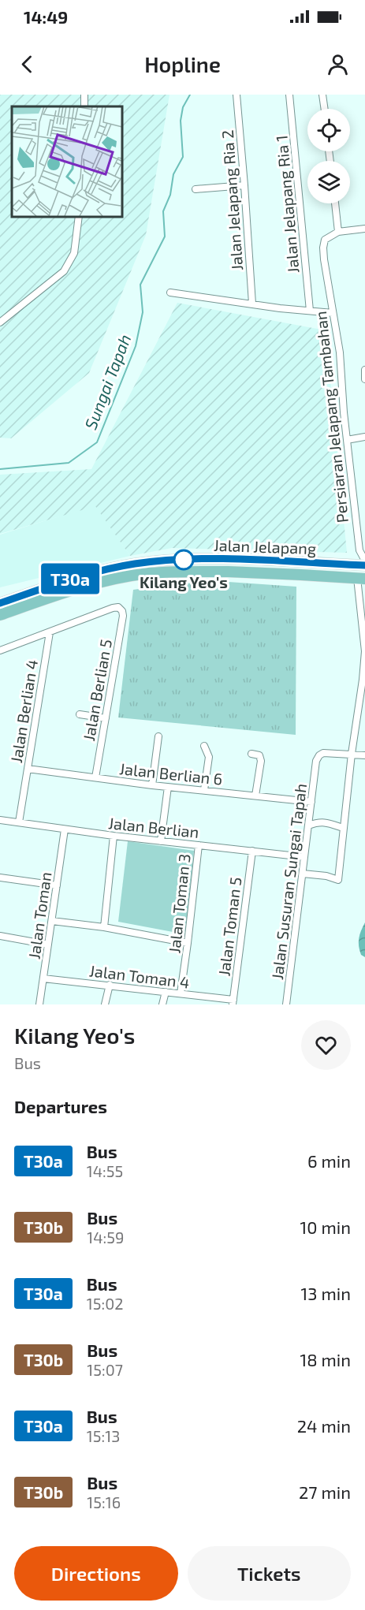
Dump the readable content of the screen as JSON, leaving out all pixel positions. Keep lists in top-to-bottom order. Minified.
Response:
{"streets":{"main road":["Jalan Jelapang"],"street":["Jalan Jelapang Ria 2","Jalan Jelapang Ria 1","Persiaran Jelapang Tambahan","Jalan Berlian 5","Jalan Berlian 4","Jalan Berlian 6","Jalan Berlian","Jalan Susuran Sungai Tapah","Jalan Toman 3","Jalan Toman","Jalan Toman 5","Jalan Toman 4"]},"crossings":[["Jalan Berlian 5","Jalan Berlian 4"],["Jalan Berlian 5","Jalan Berlian 6"],["Jalan Berlian 4","Jalan Berlian 6"],["Jalan Berlian 4","Jalan Berlian"],["Jalan Berlian 6","Jalan Susuran Sungai Tapah"],["Jalan Berlian","Jalan Susuran Sungai Tapah"],["Jalan Berlian","Jalan Toman 3"],["Jalan Berlian","Jalan Toman"],["Jalan Berlian","Jalan Toman 5"],["Jalan Toman 3","Jalan Toman 4"],["Jalan Toman","Jalan Toman 4"],["Jalan Toman 5","Jalan Toman 4"]],"water":["Sungai Tapah"],"places":["Kilang Yeo's"],"lines":["bus line T30a"],"page":{"status":"14:49","header":"Hopline","on_map":"T30a","heading":[["Kilang Yeo's","Bus"],"Departures"],"list":[{"mark":"T30a","name":"Bus","note":"14:55","value":"6 min"},{"mark":"T30b","name":"Bus","note":"14:59","value":"10 min"},{"mark":"T30a","name":"Bus","note":"15:02","value":"13 min"},{"mark":"T30b","name":"Bus","note":"15:07","value":"18 min"},{"mark":"T30a","name":"Bus","note":"15:13","value":"24 min"},{"mark":"T30b","name":"Bus","note":"15:16","value":"27 min"}],"buttons":["Directions","Tickets"]}}
